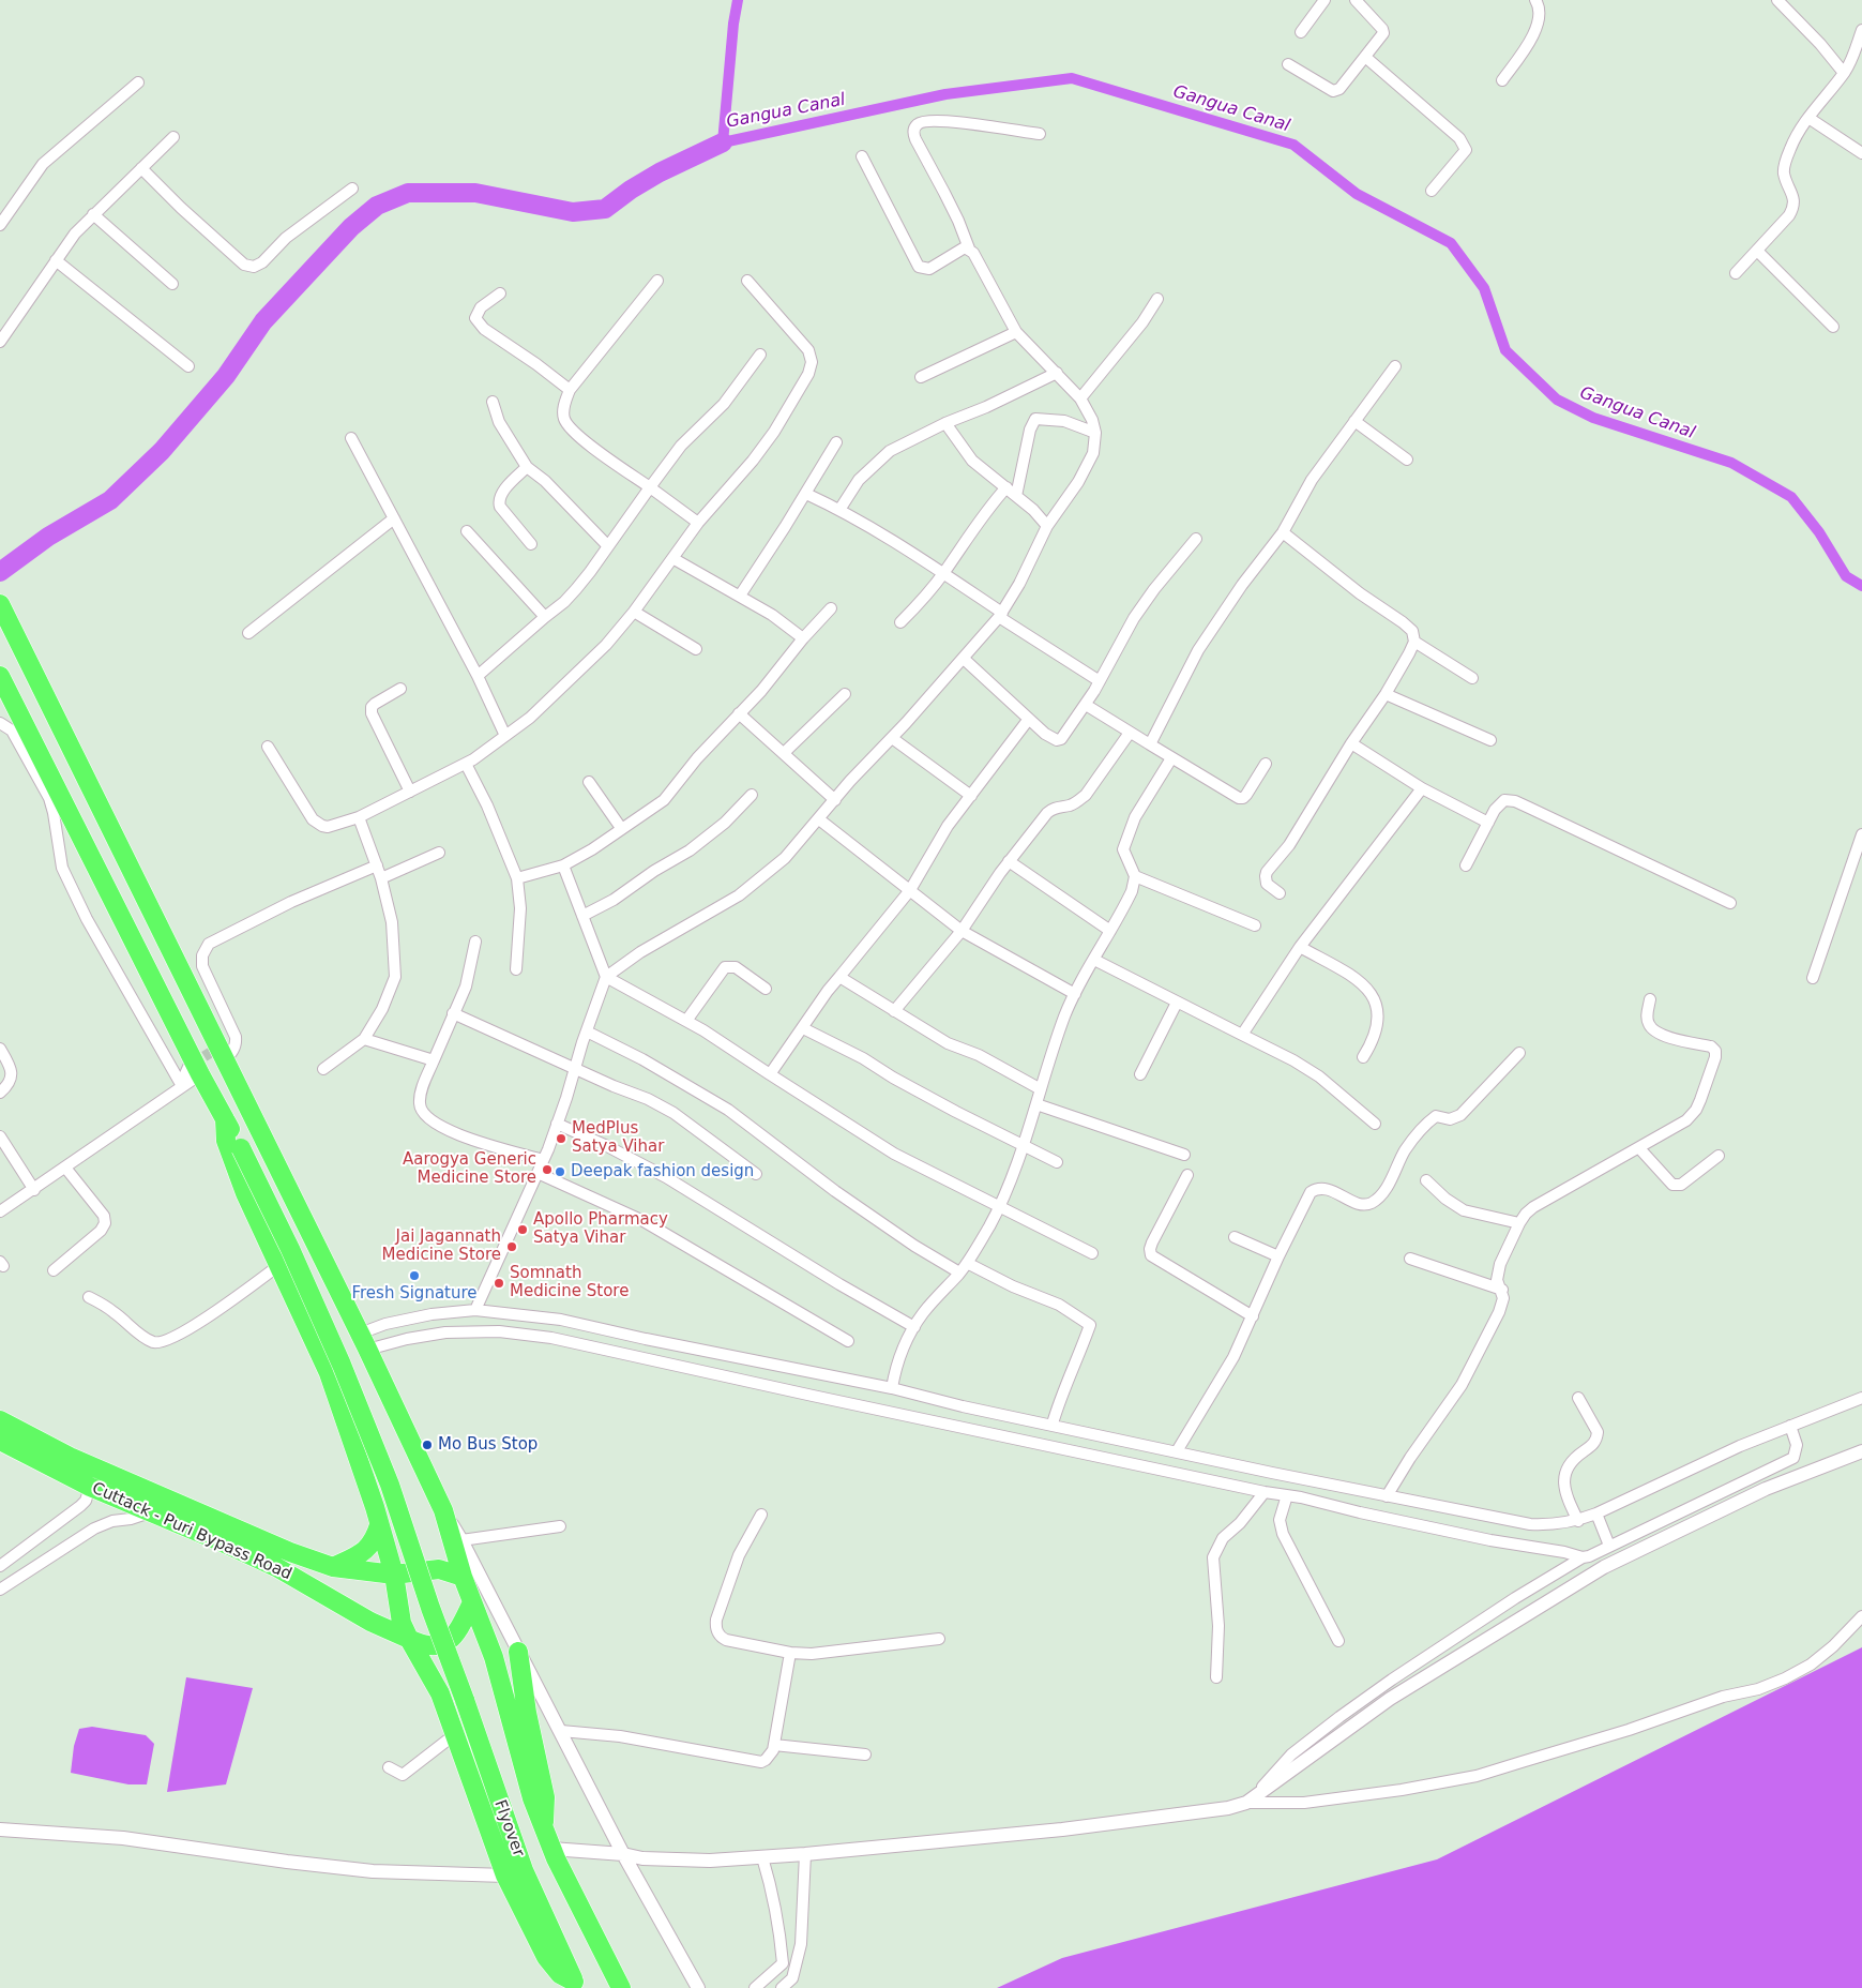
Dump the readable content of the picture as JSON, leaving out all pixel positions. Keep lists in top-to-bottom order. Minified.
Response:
{"streets":{"highway":["Cuttack - Puri Bypass Road","Flyover"]},"water":["Gangua Canal"],"places":["MedPlus Satya Vihar","Aarogya Generic Medicine Store","Deepak fashion design","Apollo Pharmacy Satya Vihar","Jai Jagannath Medicine Store","Fresh Signature","Somnath Medicine Store","Mo Bus Stop"]}
